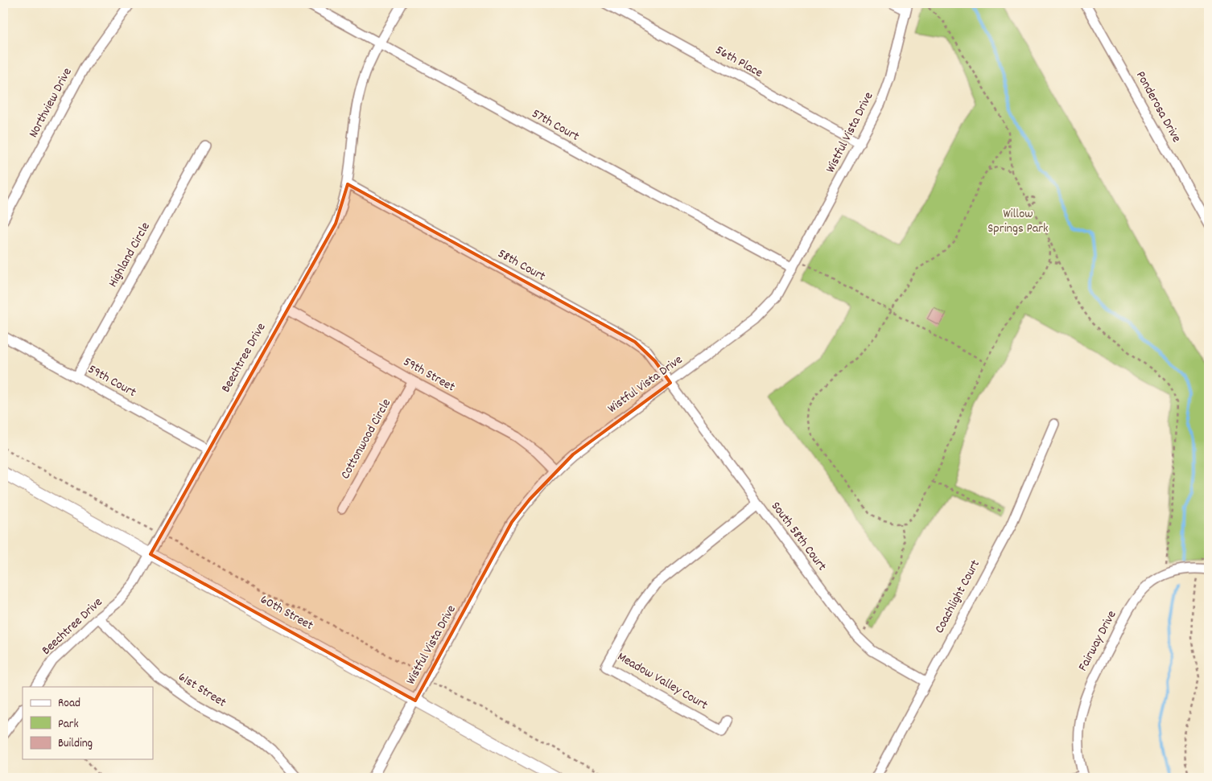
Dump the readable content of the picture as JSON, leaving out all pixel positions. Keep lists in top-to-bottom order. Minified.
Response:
{"streets":{"street":["56th Place","Northview Drive","Ponderosa Drive","57th Court","Wistful Vista Drive","Highland Circle","58th Court","Beechtree Drive","59th Street","59th Court","Cottonwood Circle","South 58th Court","Coachlight Court","60th Street","Fairway Drive","Meadow Valley Court","61st Street"]},"crossings":[["56th Place","Wistful Vista Drive"],["57th Court","Wistful Vista Drive"],["57th Court","Beechtree Drive"],["Wistful Vista Drive","58th Court"],["Wistful Vista Drive","59th Street"],["Wistful Vista Drive","South 58th Court"],["Wistful Vista Drive","60th Street"],["Highland Circle","59th Court"],["58th Court","Beechtree Drive"],["58th Court","South 58th Court"],["Beechtree Drive","59th Street"],["Beechtree Drive","59th Court"],["Beechtree Drive","60th Street"],["Beechtree Drive","61st Street"],["59th Street","Cottonwood Circle"],["South 58th Court","Coachlight Court"],["South 58th Court","Meadow Valley Court"]],"parks":["Willow Springs Park"],"legend":["Road","Park","Building"]}
